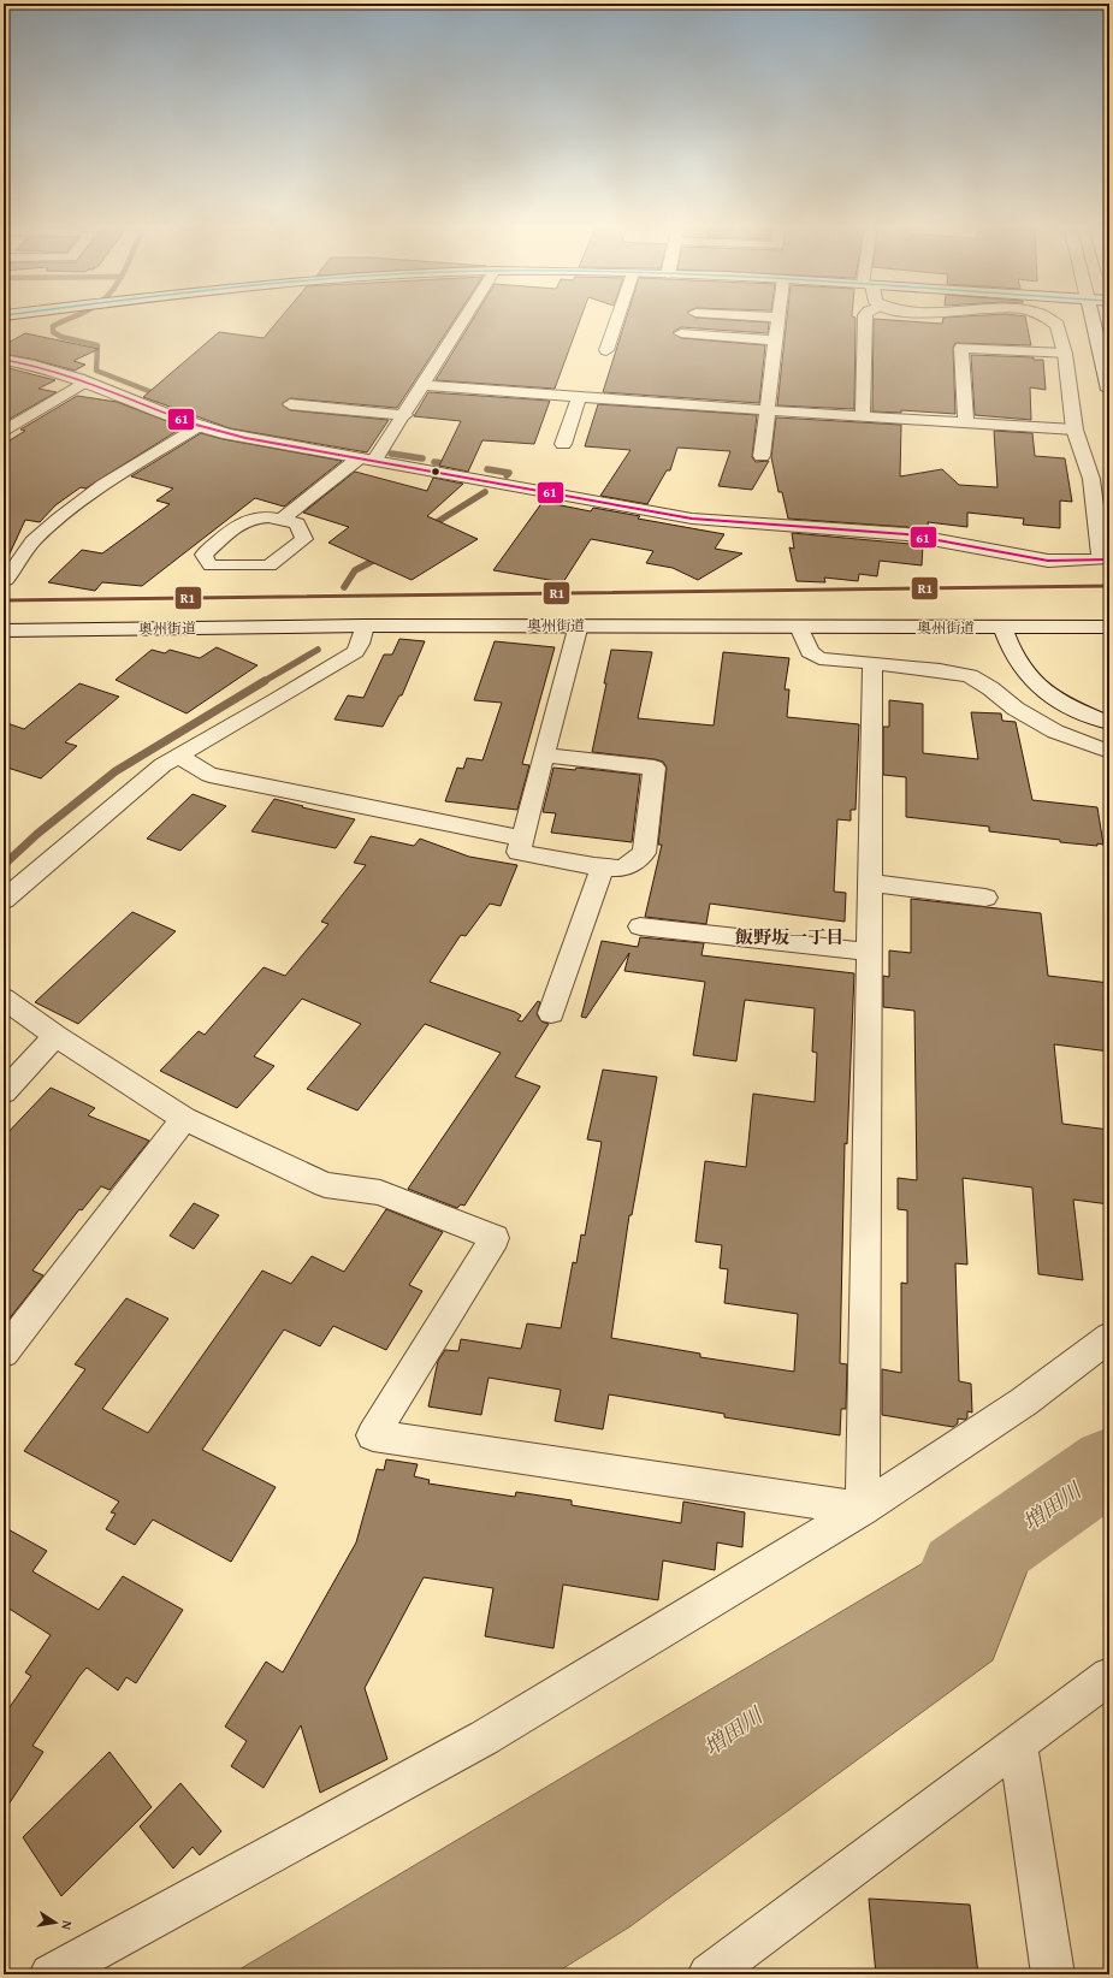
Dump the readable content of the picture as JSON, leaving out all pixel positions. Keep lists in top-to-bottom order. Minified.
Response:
{"streets":{"main road":["奥州街道"]},"districts":["飯野坂一丁目"],"water":["増田川"],"lines":["transit line 61","transit line R1"],"north":"right"}
